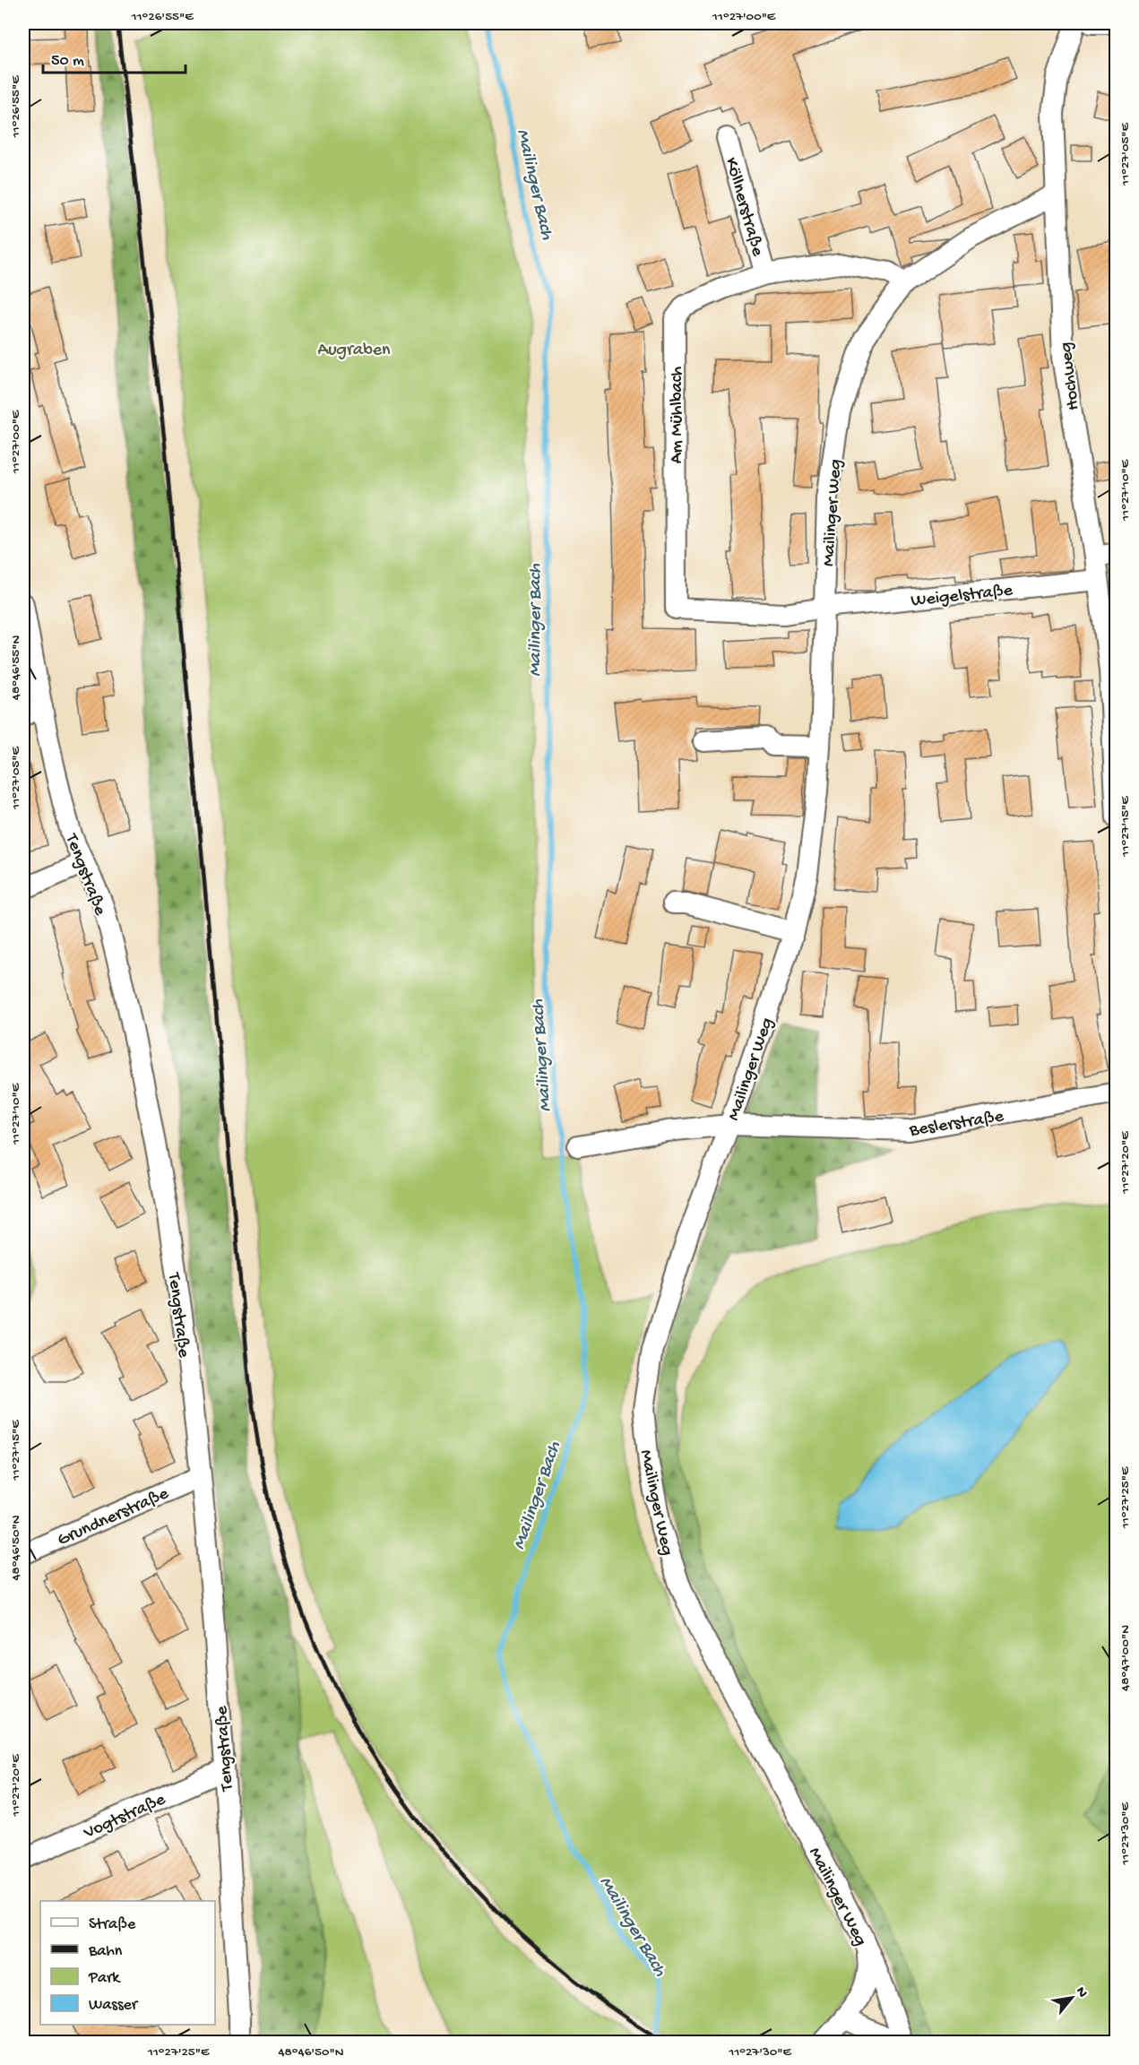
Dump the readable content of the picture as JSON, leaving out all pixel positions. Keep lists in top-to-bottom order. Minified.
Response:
{"streets":{"street":["Köllnerstraße","Hochweg","Am Mühlbach","Mailinger Weg","Weigelstraße","Tengstraße","Beslerstraße","Grundnerstraße","Vogtstraße"]},"crossings":[["Köllnerstraße","Am Mühlbach"],["Hochweg","Mailinger Weg"],["Hochweg","Weigelstraße"],["Am Mühlbach","Mailinger Weg"],["Am Mühlbach","Weigelstraße"],["Mailinger Weg","Weigelstraße"],["Mailinger Weg","Beslerstraße"],["Tengstraße","Grundnerstraße"],["Tengstraße","Vogtstraße"]],"water":["Mailinger Bach"],"parks":["Augraben"],"legend":["Straße","Bahn","Park","Wasser"],"scale_bar":"50 m","north":"top right","coordinates":["11°26'55\"E","11°27'00\"E","11°27'05\"E","11°27'10\"E","48°46'55\"N","11°27'15\"E","11°27'20\"E","11°27'25\"E","48°46'50\"N","48°47'00\"N","11°27'30\"E"]}
